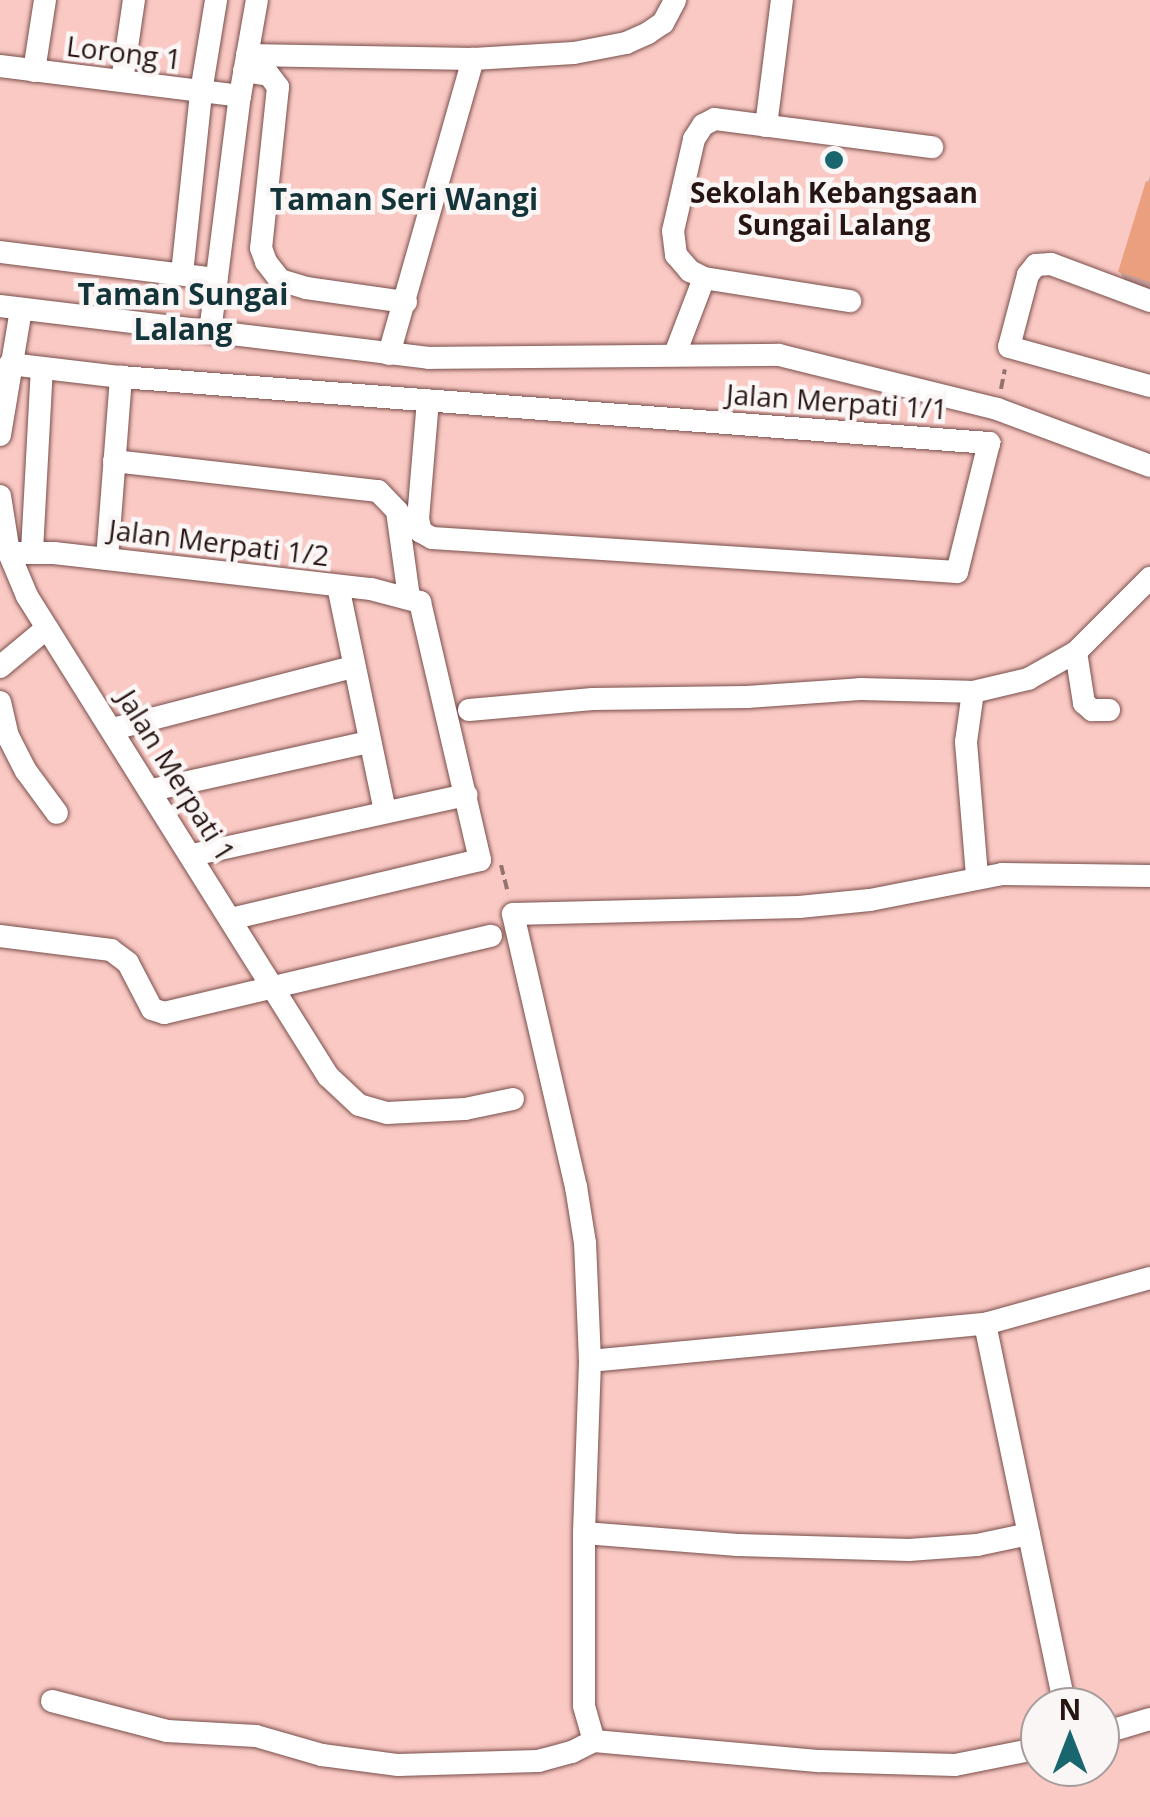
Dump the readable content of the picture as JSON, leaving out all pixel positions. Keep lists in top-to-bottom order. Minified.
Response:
{"streets":{"street":["Lorong 1","Jalan Merpati 1/1","Jalan Merpati 1/2","Jalan Merpati 1"]},"crossings":[["Jalan Merpati 1/2","Jalan Merpati 1"]],"districts":["Taman Seri Wangi","Taman Sungai Lalang"],"places":["Sekolah Kebangsaan Sungai Lalang"],"north":"top"}
